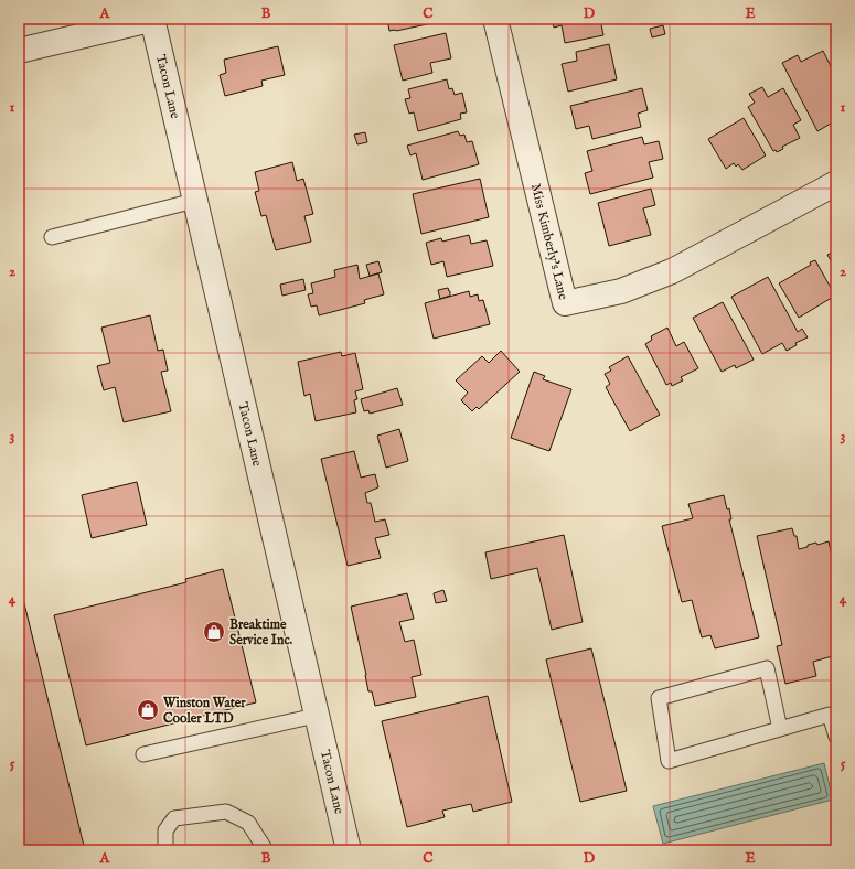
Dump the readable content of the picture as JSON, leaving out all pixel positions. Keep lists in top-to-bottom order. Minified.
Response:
{"streets":{"street":["Tacon Lane","Miss Kimberly's Lane"]},"places":{"shop":["Breaktime Service Inc.","Winston Water Cooler LTD"]},"grid":{"columns":["A","B","C","D","E"],"rows":["1","2","3","4","5"]}}
